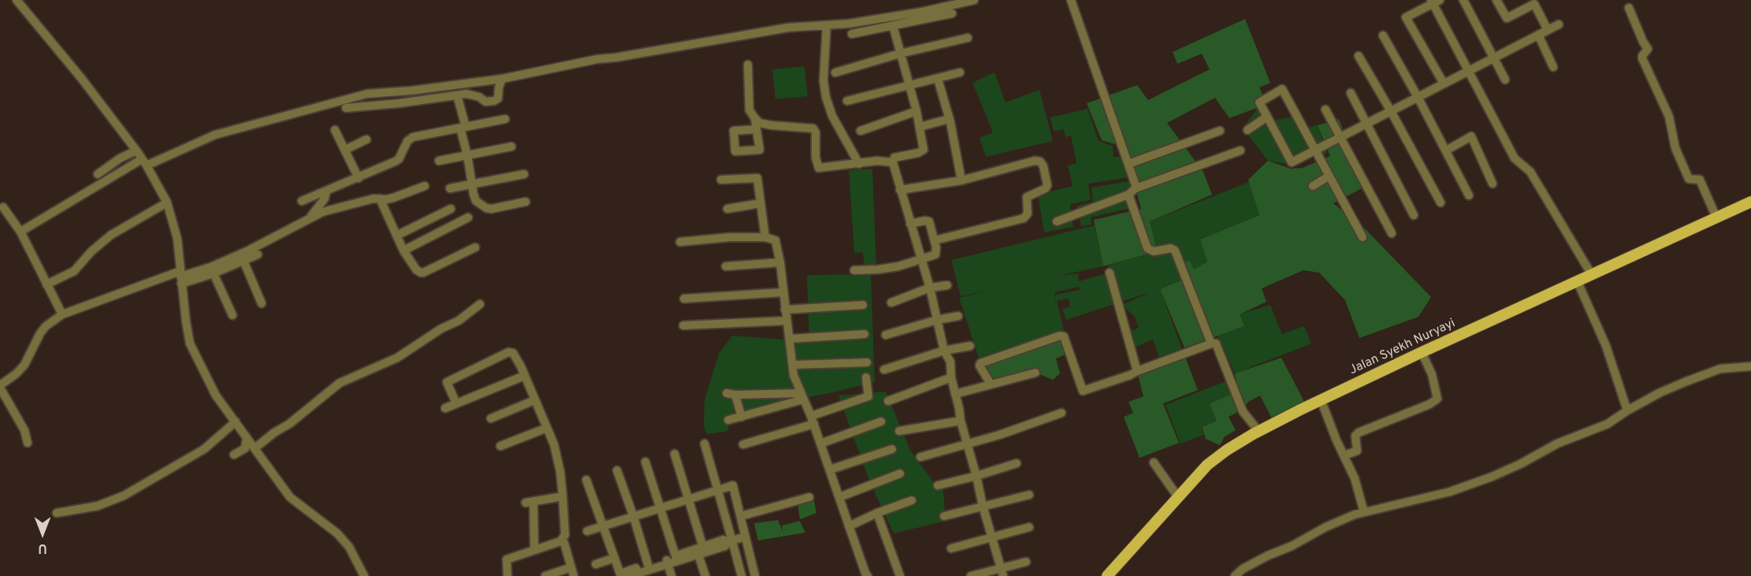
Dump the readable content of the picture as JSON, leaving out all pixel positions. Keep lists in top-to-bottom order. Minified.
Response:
{"streets":{"main road":["Jalan Syekh Nuryayi"]},"north":"bottom"}
